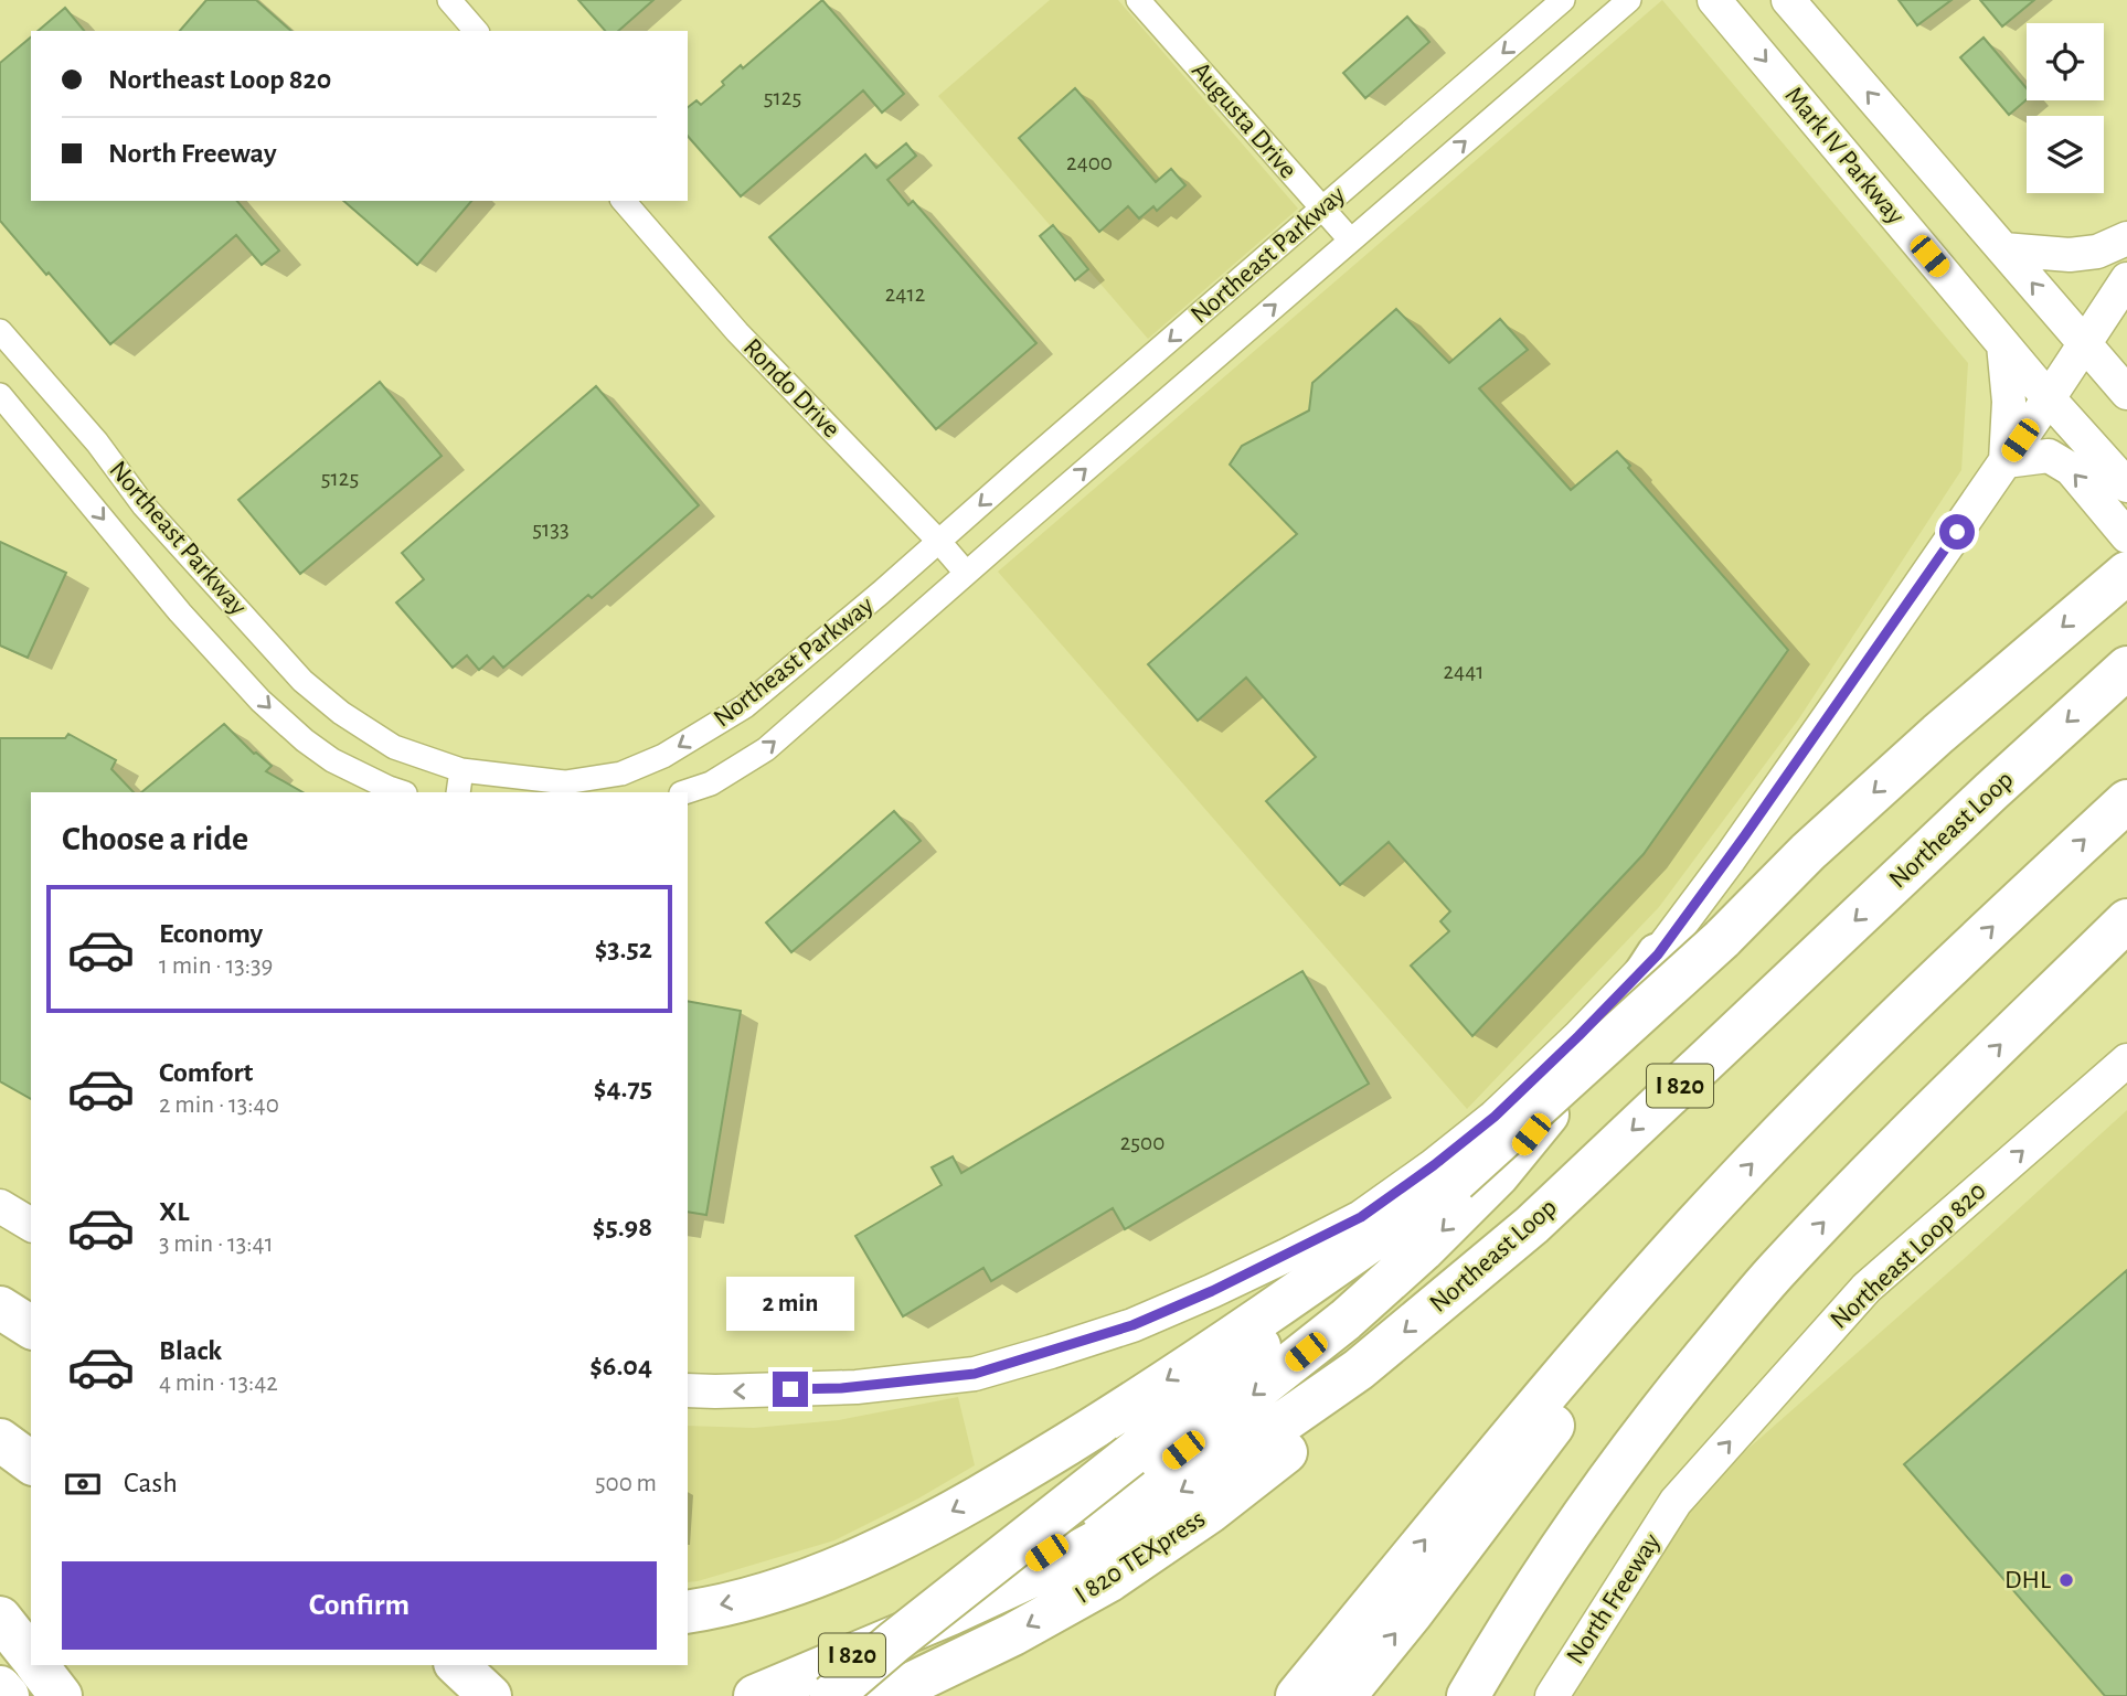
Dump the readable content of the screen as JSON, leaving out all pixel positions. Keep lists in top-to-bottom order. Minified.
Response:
{"streets":{"highway":["Northeast Loop","I 820","I 820 TEXpress"],"main road":["Mark IV Parkway","Northeast Loop 820","North Freeway"],"street":["Augusta Drive","Northeast Parkway","Rondo Drive"]},"crossings":[["Augusta Drive","Northeast Parkway"],["Northeast Parkway","Rondo Drive"],["Northeast Loop","I 820 TEXpress"],["Northeast Loop 820","North Freeway"]],"one_way":["Northeast Loop 820"],"places":["DHL"],"house_numbers":["5125","2400","2412","5125","5133","2441","2500"],"page":{"banner":["Northeast Loop 820","North Freeway"],"heading":"Choose a ride","list":[{"name":"Economy","note":"1 min · 13:39","value":"$3.52"},{"name":"Comfort","note":"2 min · 13:40","value":"$4.75"},{"name":"XL","note":"3 min · 13:41","value":"$5.98"},{"name":"Black","note":"4 min · 13:42","value":"$6.04"}],"bubble":"2 min","pay":["Cash","500 m"],"buttons":"Confirm"}}
